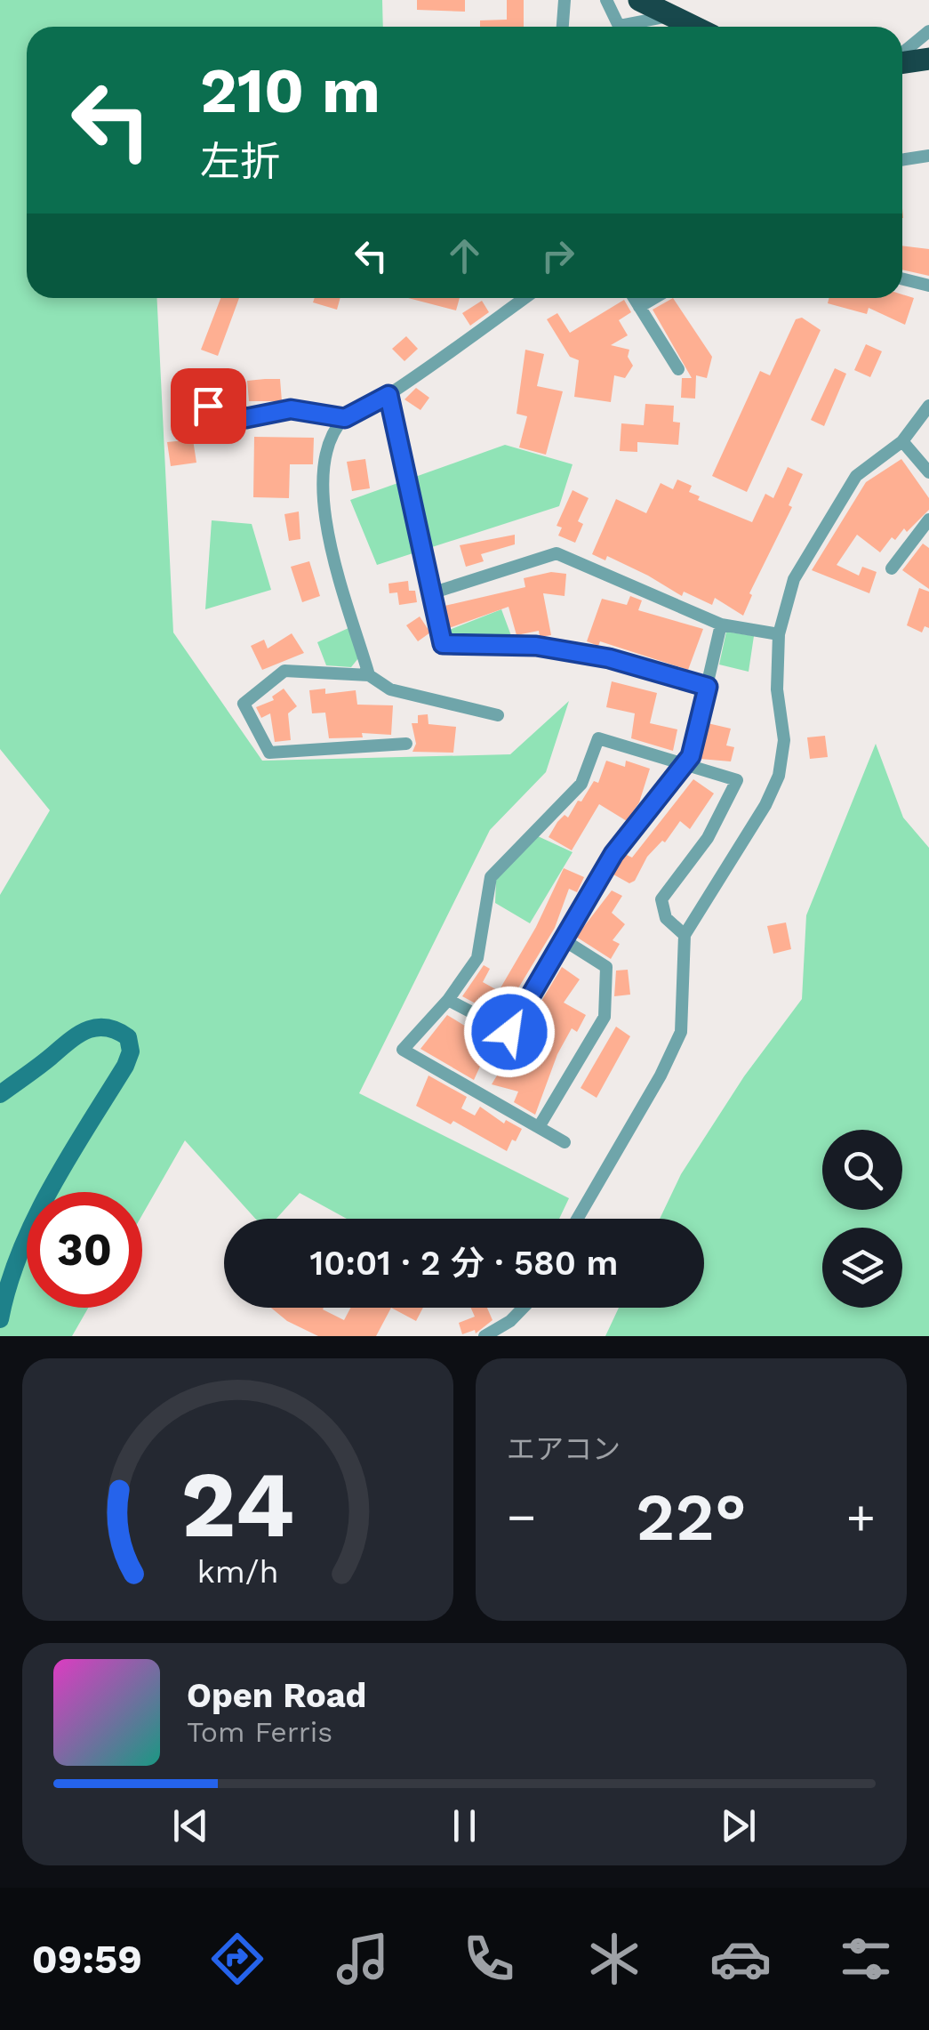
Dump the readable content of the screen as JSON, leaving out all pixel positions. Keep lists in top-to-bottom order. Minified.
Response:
{"page":{"turn":["210 m","左折"],"limit":"30","trip":"10:01 · 2 分 · 580 m","tile":"エアコン","heat":["−","22°","+"],"song":["Open Road","Tom Ferris"],"tabs":"09:59","gauge":["24","km/h"]}}
